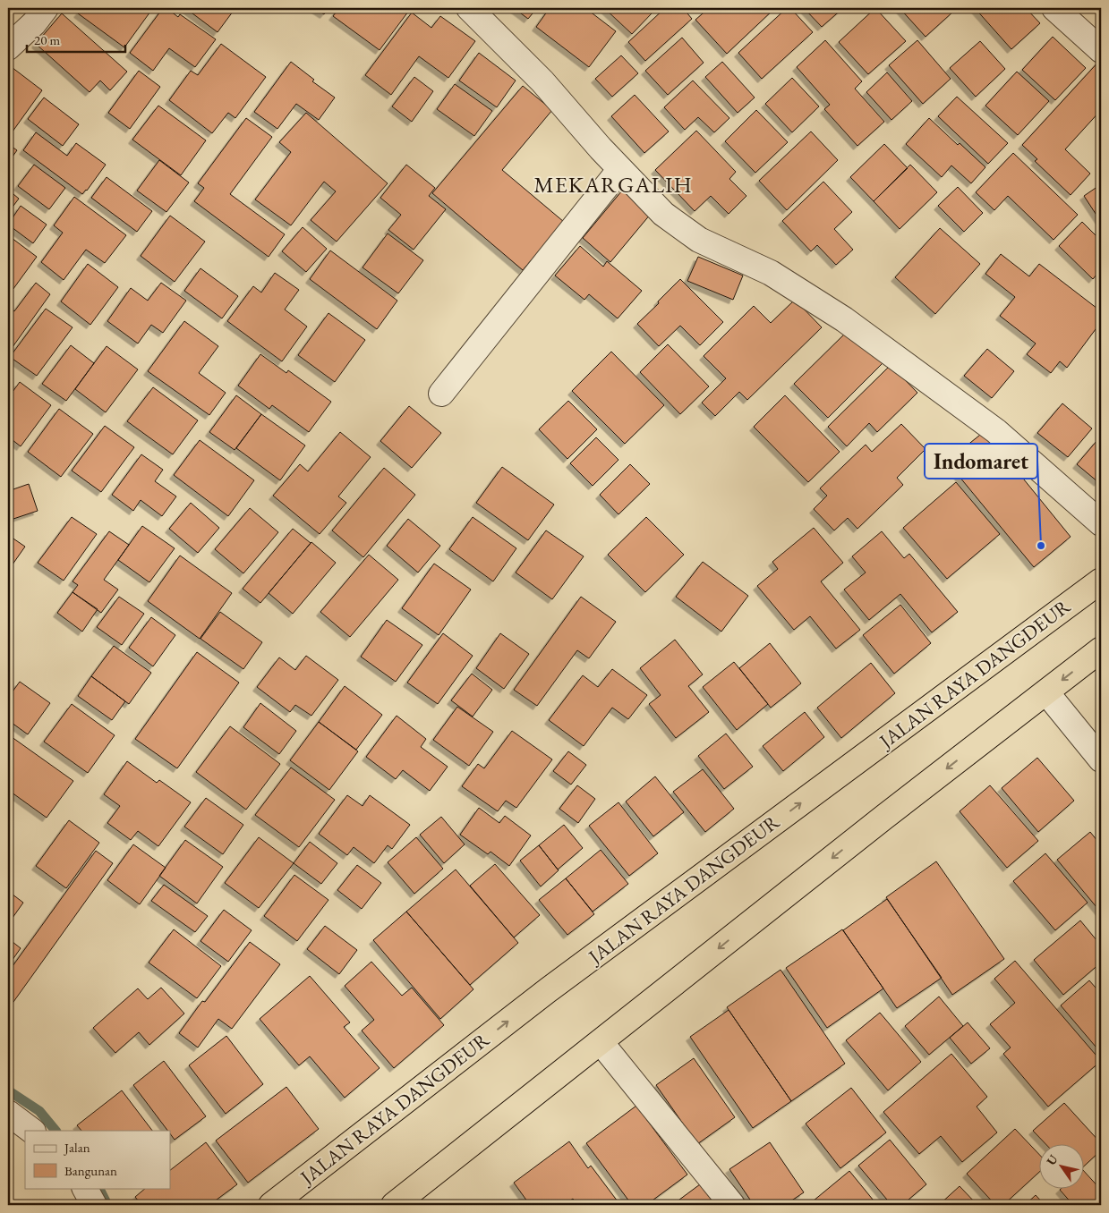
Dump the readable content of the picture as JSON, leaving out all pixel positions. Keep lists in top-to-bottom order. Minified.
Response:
{"streets":{"highway":["JALAN RAYA DANGDEUR"]},"districts":["MEKARGALIH"],"places":["Indomaret"],"legend":["Jalan","Bangunan"],"scale_bar":"20 m","north":"top left"}
